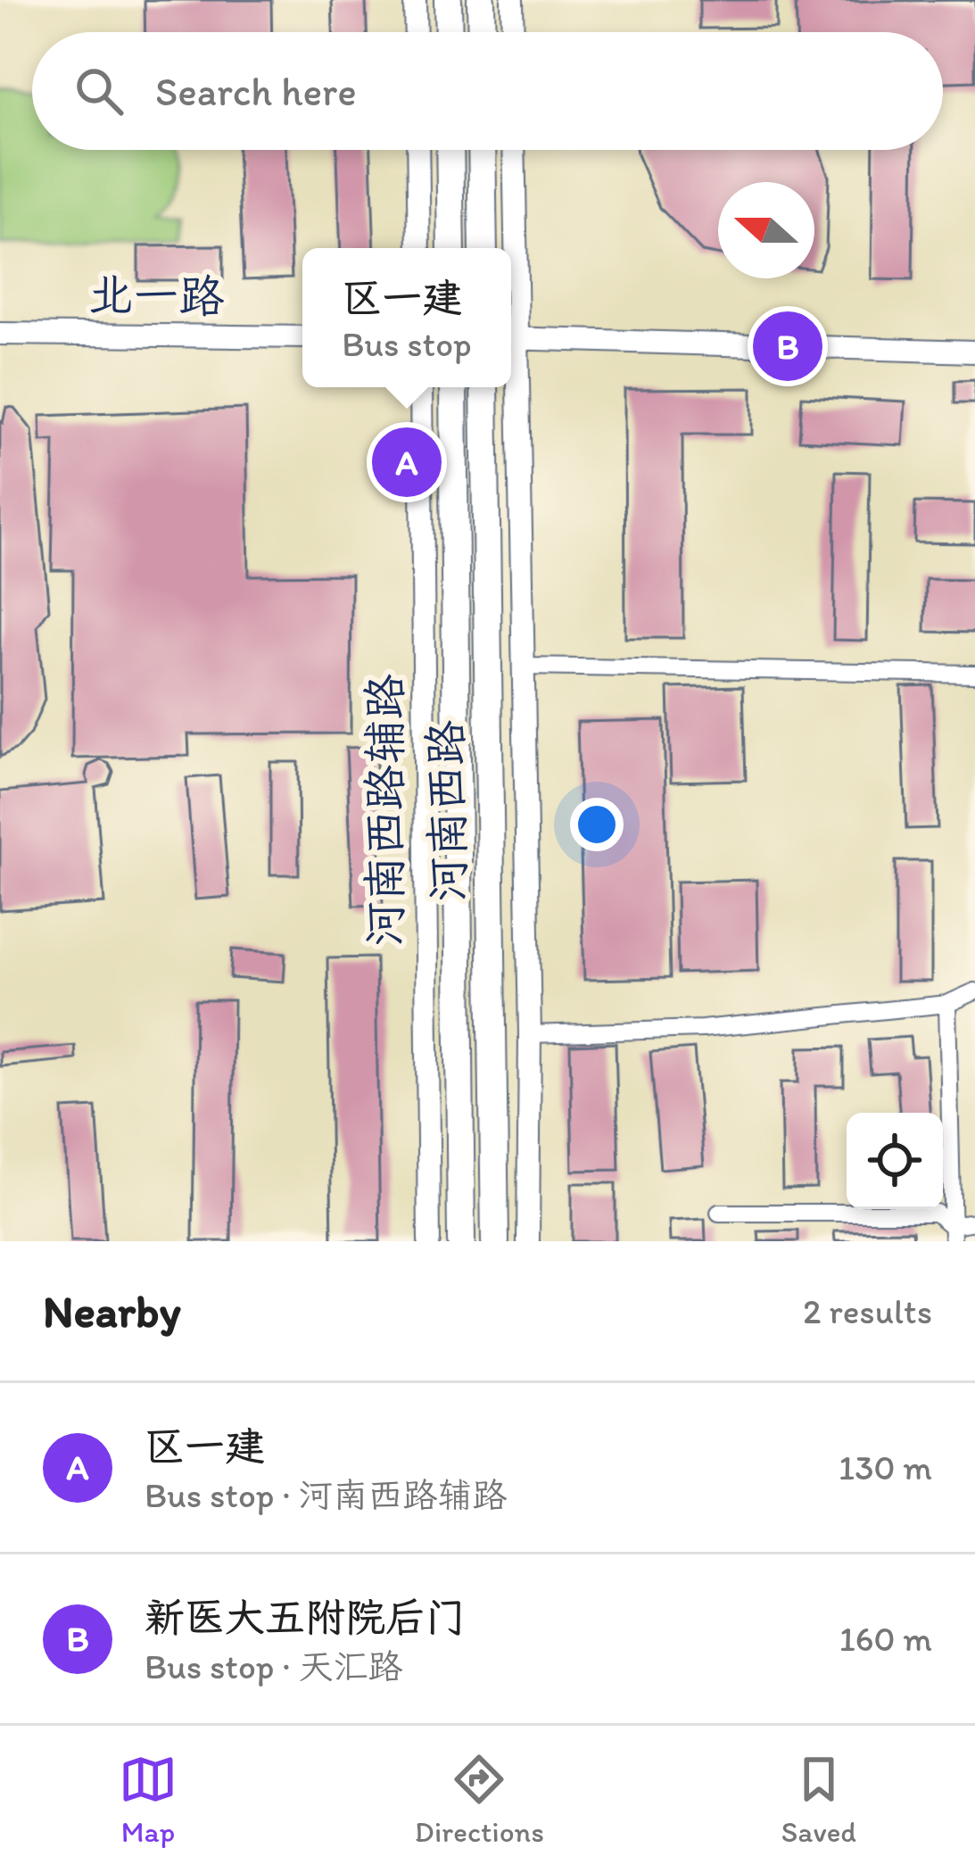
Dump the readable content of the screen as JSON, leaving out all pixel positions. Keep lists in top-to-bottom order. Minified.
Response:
{"streets":{"main road":["河南西路"],"street":["北一路","河南西路辅路"]},"north":"left","page":{"search":"Search here","popup":["区一建","Bus stop"],"pins":["B","A"],"heading":["Nearby","2 results"],"list":[{"mark":"A","name":"区一建","note":"Bus stop · 河南西路辅路","value":"130 m"},{"mark":"B","name":"新医大五附院后门","note":"Bus stop · 天汇路","value":"160 m"}],"nav":["Map","Directions","Saved"]}}
